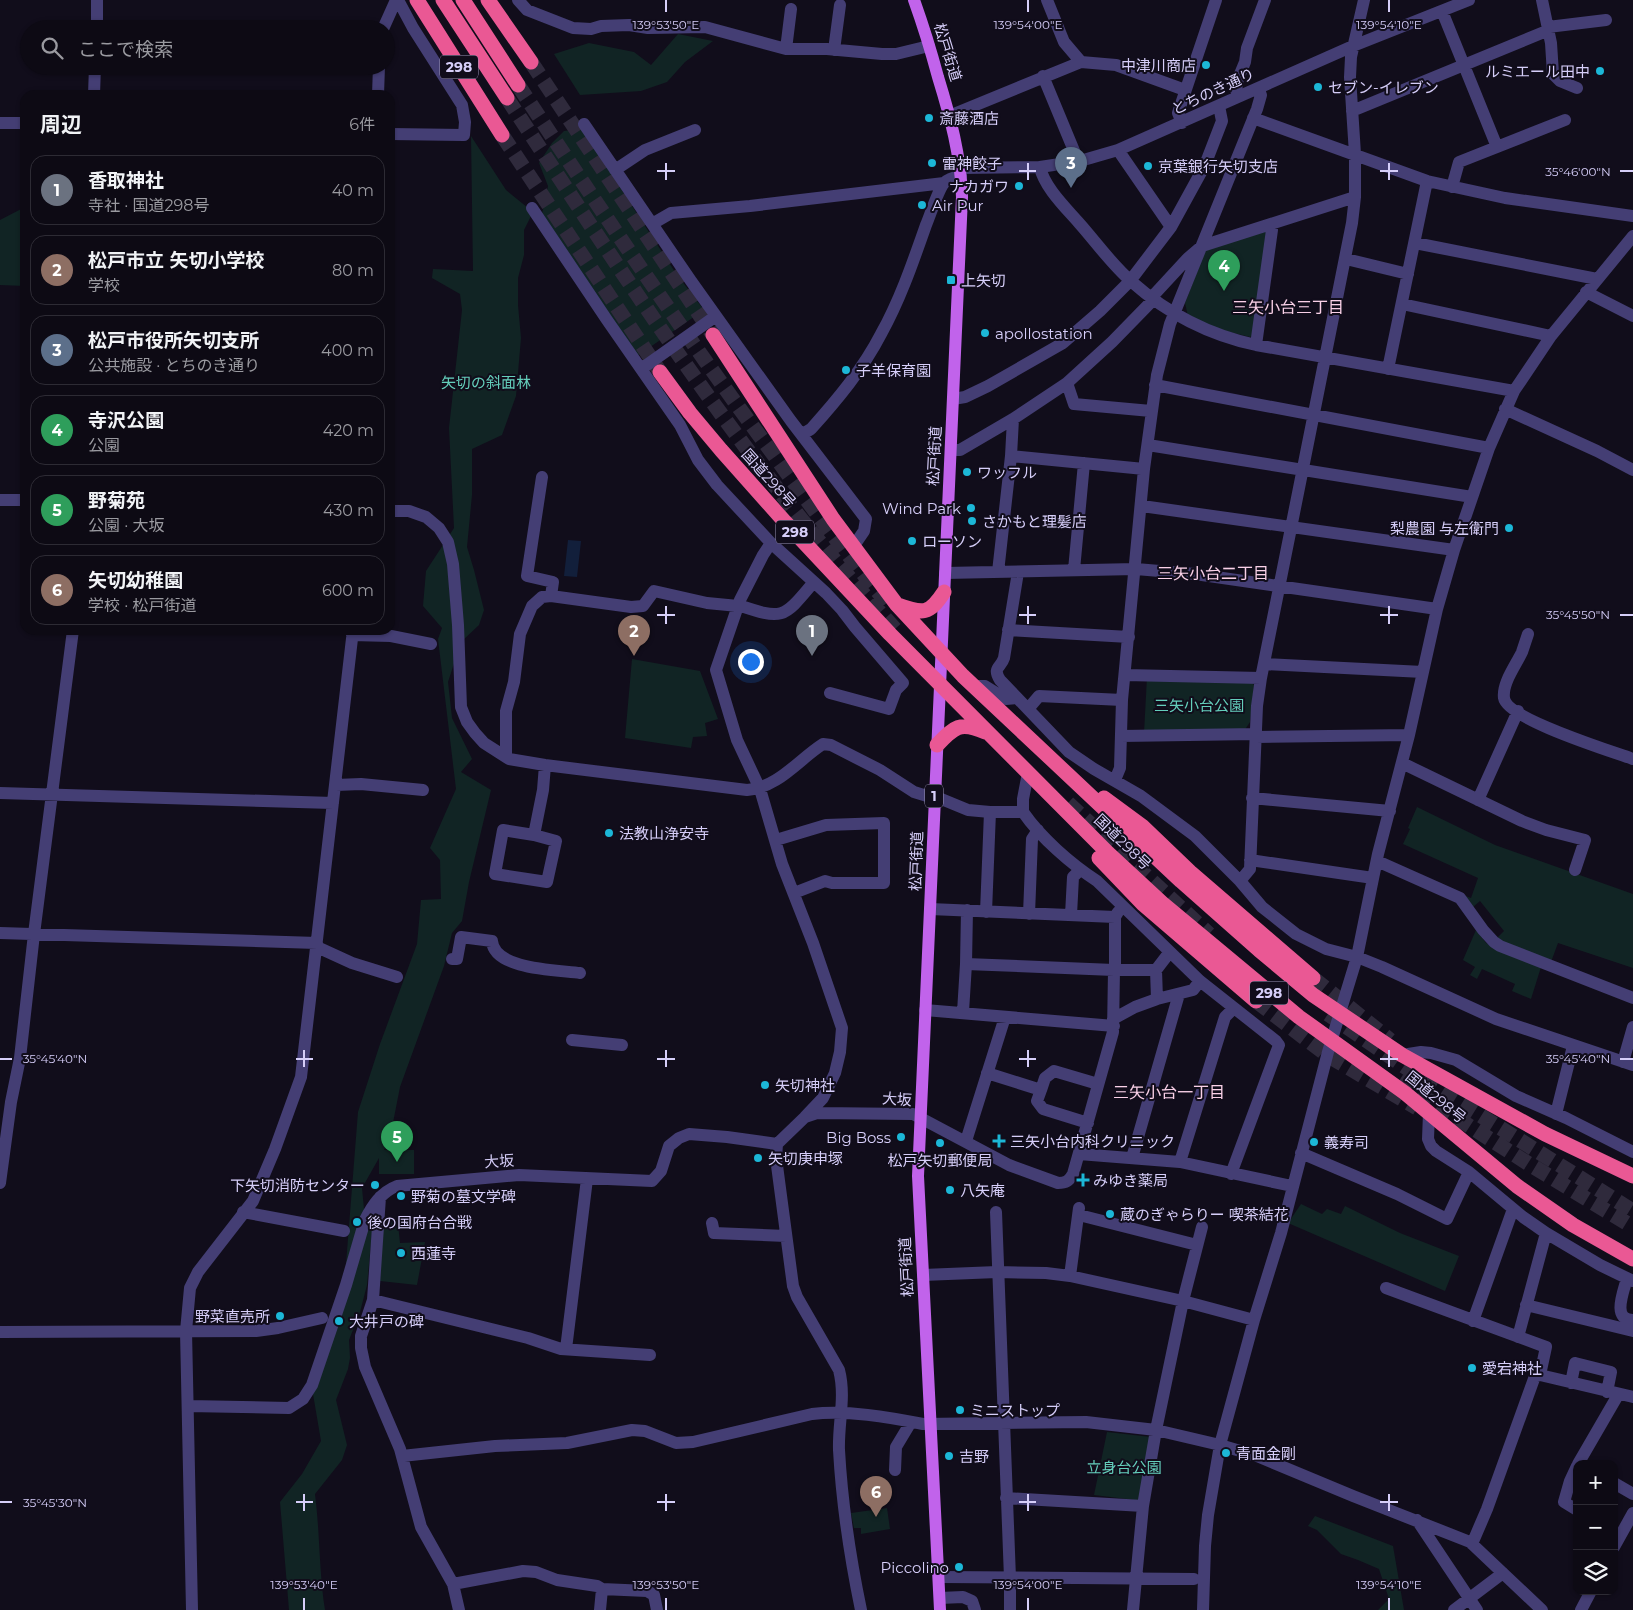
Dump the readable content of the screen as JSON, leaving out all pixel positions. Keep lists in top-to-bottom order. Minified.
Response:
{"streets":{"highway":["298","国道298号"],"main road":["松戸街道","1"],"street":["とちのき通り","大坂"]},"crossings":[["松戸街道","とちのき通り"],["松戸街道","国道298号"],["松戸街道","大坂"]],"districts":["三矢小台三丁目","三矢小台二丁目","三矢小台一丁目"],"parks":["矢切の斜面林","三矢小台公園","立身台公園"],"places":{"other":["中津川商店","ルミエール田中","セブン-イレブン","斎藤酒店","雷神餃子","京葉銀行矢切支店","ナカガワ","Air Pur","apollostation","子羊保育園","ワッフル","Wind Park","さかもと理髪店","梨農園 与左衛門","ローソン","法教山浄安寺","矢切神社","Big Boss","義寿司","松戸矢切郵便局","矢切庚申塚","下矢切消防センター","八矢庵","野菊の墓文学碑","蔵のぎゃらりー 喫茶結花","後の国府台合戦","西蓮寺","野菜直売所","大井戸の碑","愛宕神社","ミニストップ","青面金剛","吉野","Piccolino"],"transit":["上矢切"],"health":["三矢小台内科クリニック","みゆき薬局"]},"page":{"search":"ここで検索","heading":["周辺","6件"],"pins":["3","4","1","2","5","6"],"list":[{"mark":"1","name":"香取神社","note":"寺社 · 国道298号","value":"40 m"},{"mark":"2","name":"松戸市立 矢切小学校","note":"学校","value":"80 m"},{"mark":"3","name":"松戸市役所矢切支所","note":"公共施設 · とちのき通り","value":"400 m"},{"mark":"4","name":"寺沢公園","note":"公園","value":"420 m"},{"mark":"5","name":"野菊苑","note":"公園 · 大坂","value":"430 m"},{"mark":"6","name":"矢切幼稚園","note":"学校 · 松戸街道","value":"600 m"}],"map_buttons":["+","−"]},"coordinates":["139°53'50\"E","139°54'00\"E","139°54'10\"E","35°46'00\"N","35°45'50\"N","35°45'40\"N","35°45'30\"N","139°53'40\"E"]}
